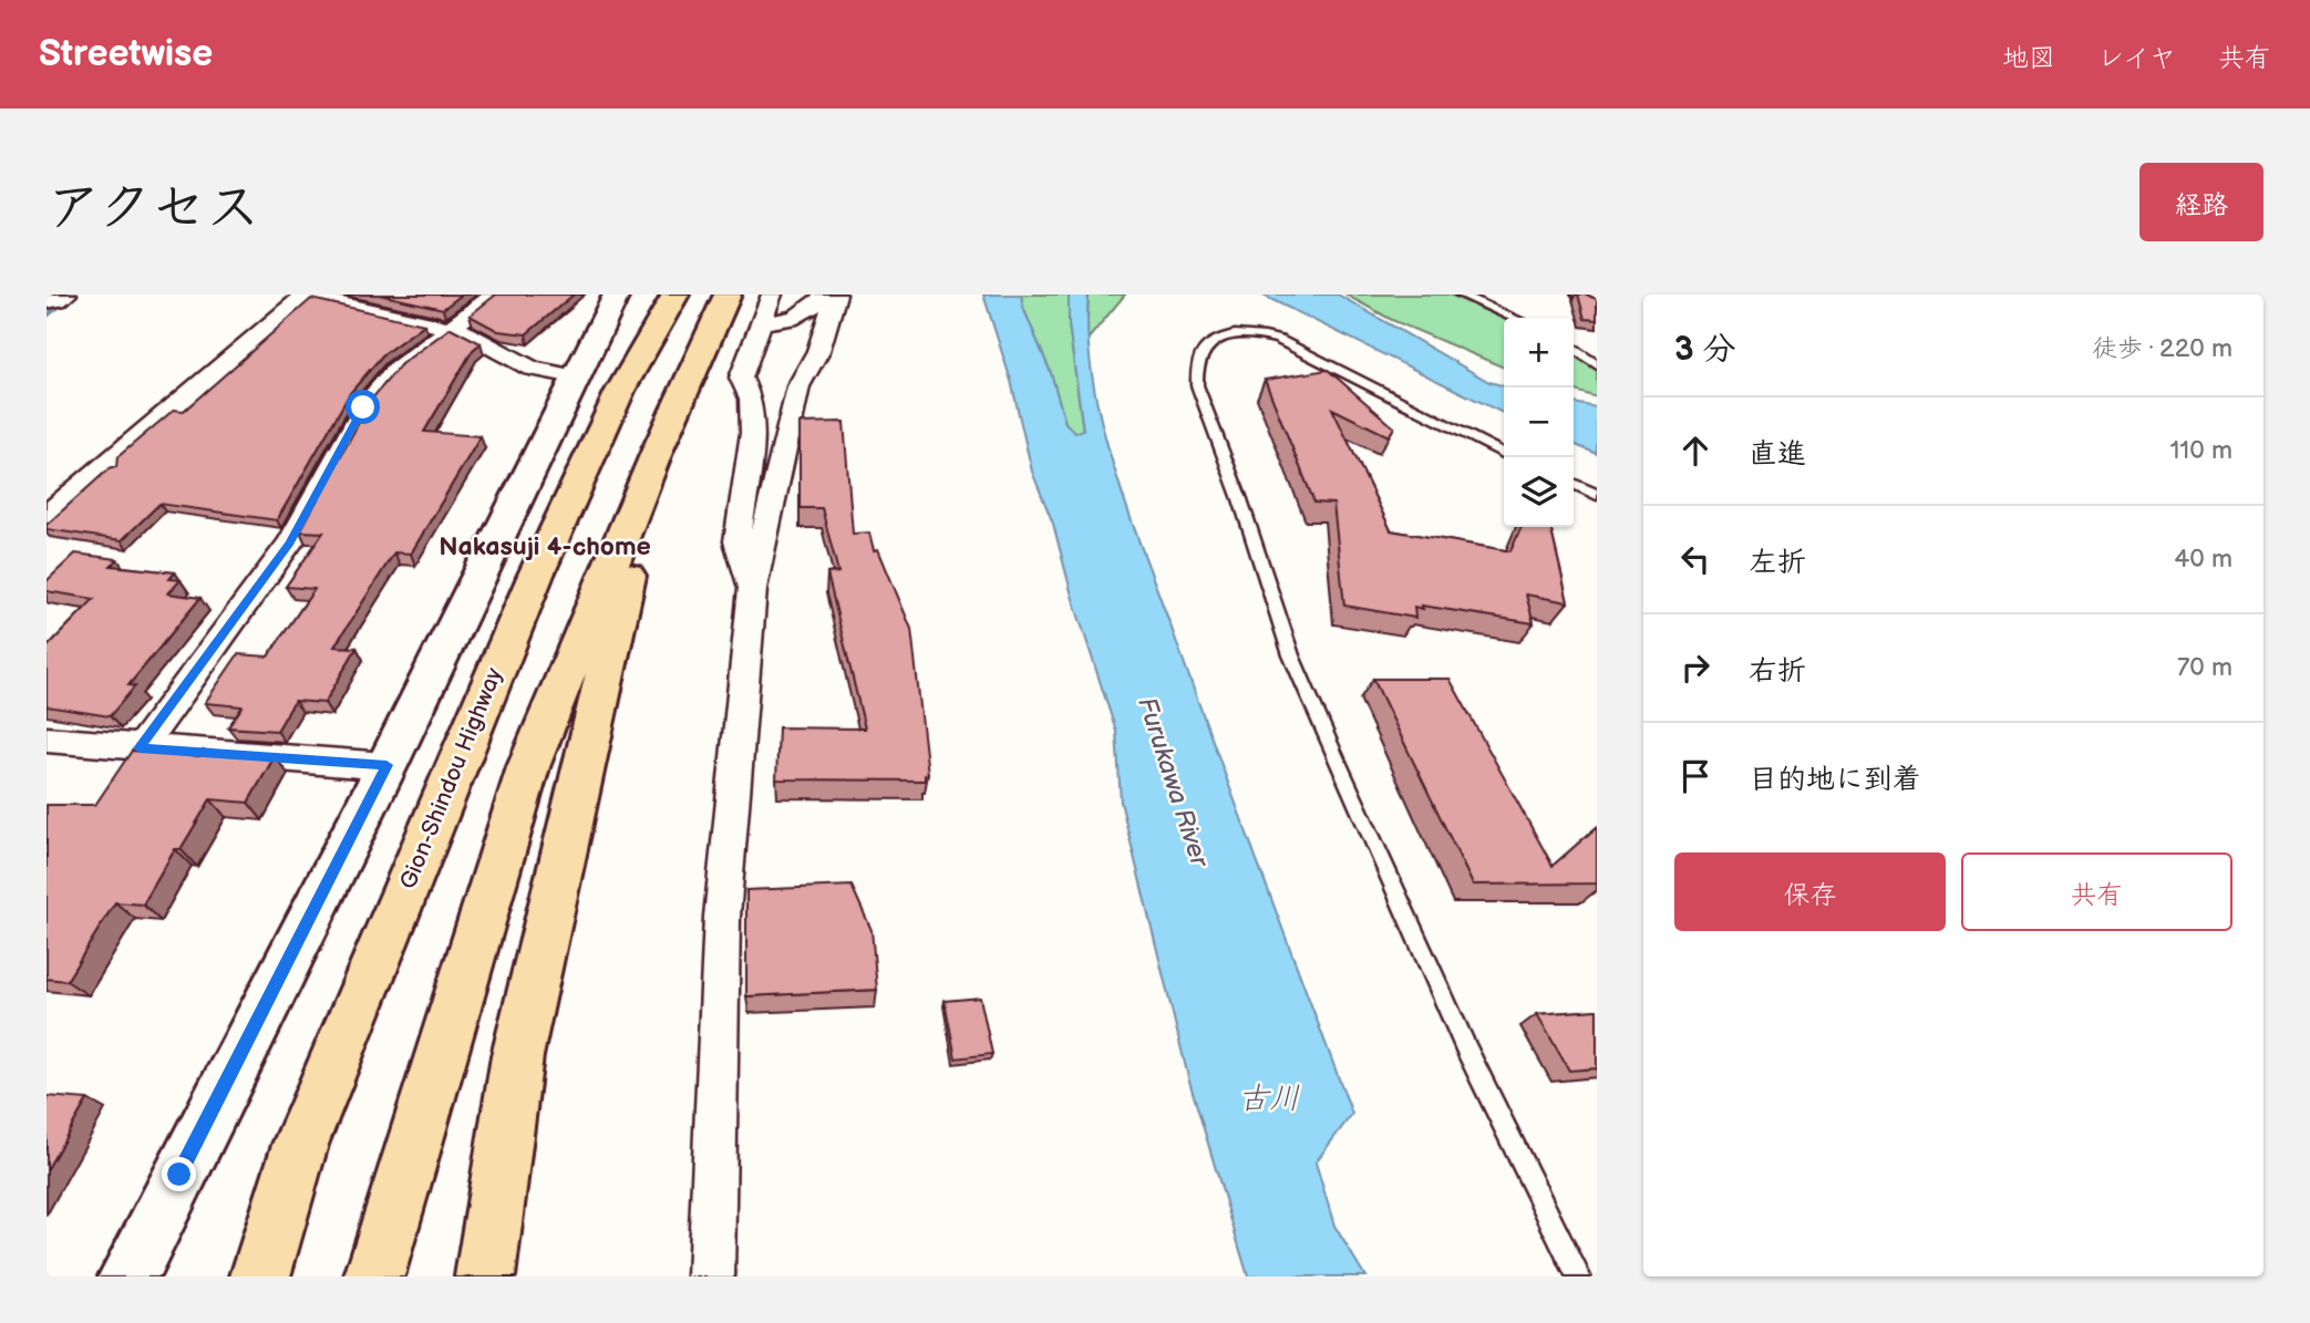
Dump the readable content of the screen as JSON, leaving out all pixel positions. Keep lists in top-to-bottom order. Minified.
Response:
{"streets":{"main road":["Gion-Shindou Highway"]},"districts":["Nakasuji 4-chome"],"water":["Furukawa River","古川"],"page":{"header":"Streetwise","nav":["地図","レイヤ","共有"],"title":"アクセス","buttons":["経路",["保存","共有"]],"heading":["3 分","徒歩 · 220 m"],"map_buttons":["+","−"],"list":[["直進","110 m"],["左折","40 m"],["右折","70 m"],"目的地に到着"]}}
